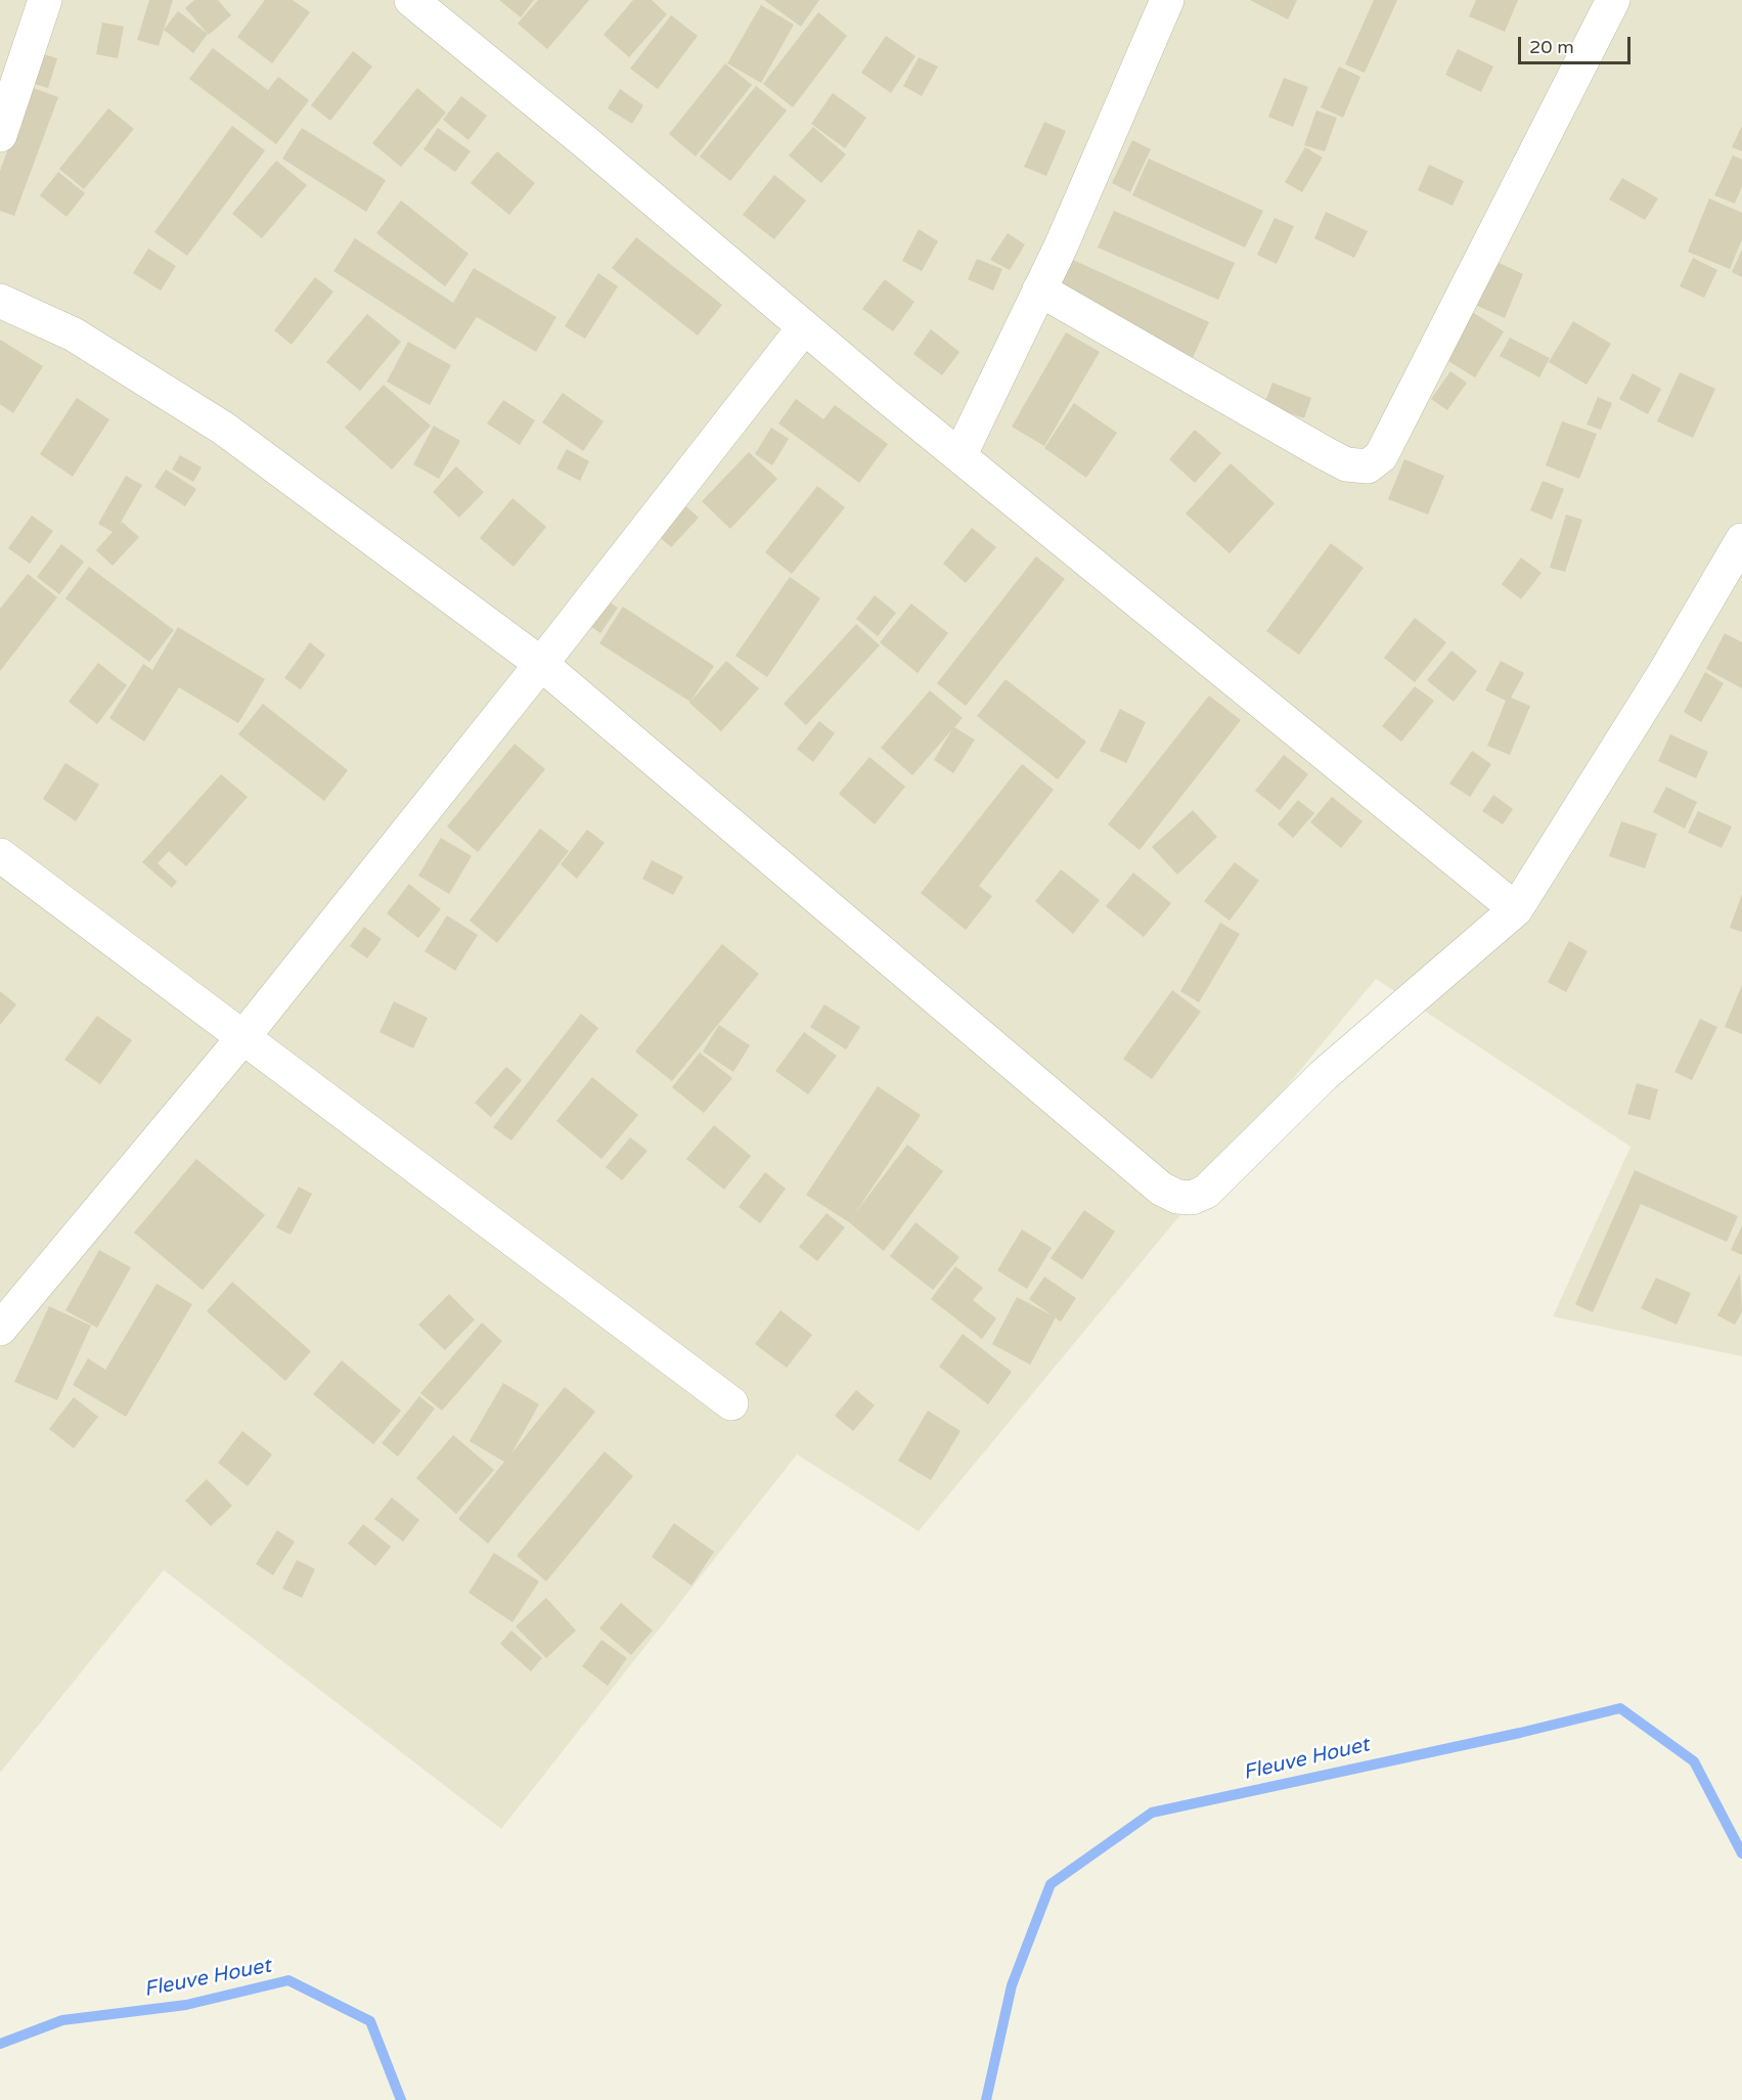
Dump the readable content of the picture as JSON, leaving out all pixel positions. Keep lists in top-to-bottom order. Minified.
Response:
{"water":["Fleuve Houet"],"scale_bar":"20 m"}
